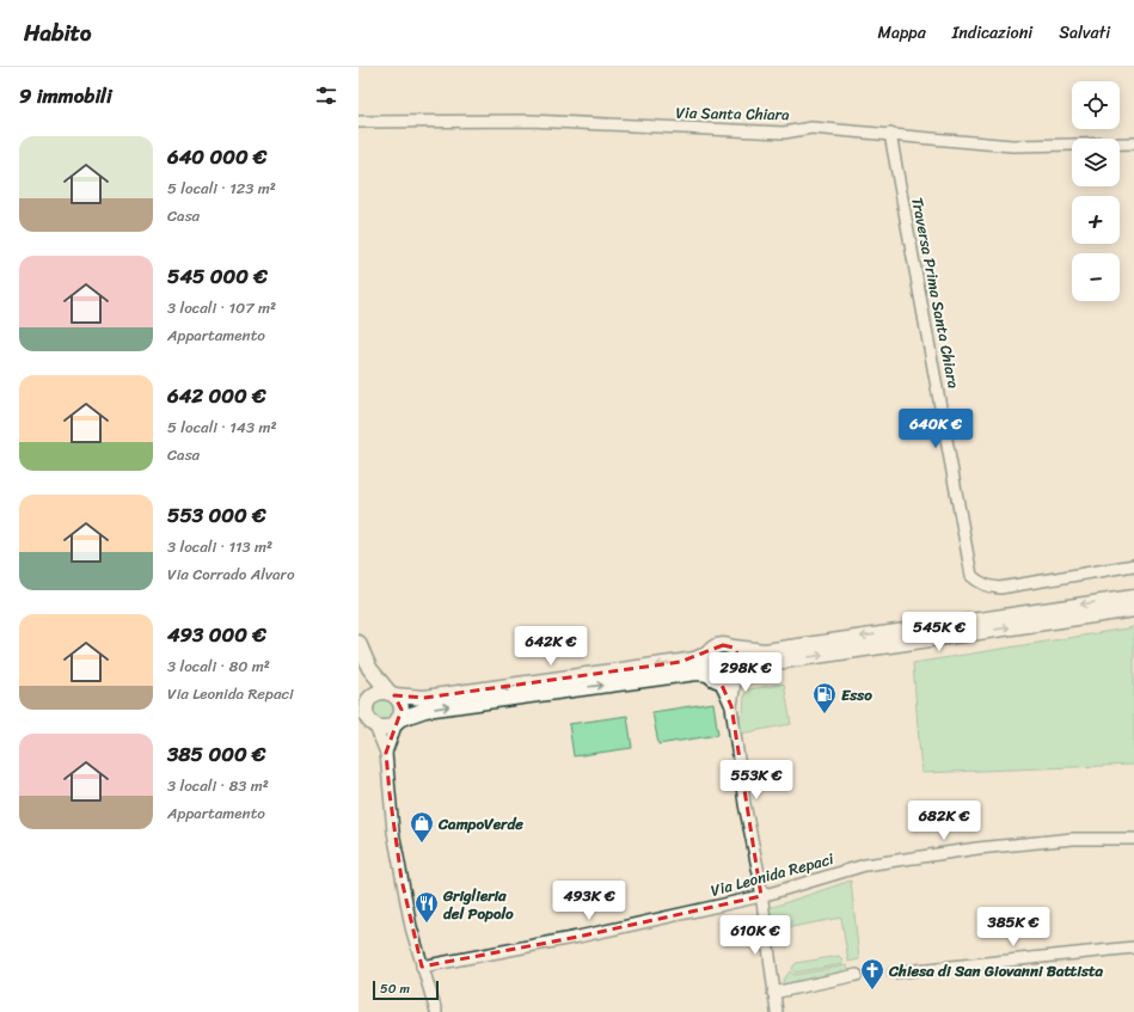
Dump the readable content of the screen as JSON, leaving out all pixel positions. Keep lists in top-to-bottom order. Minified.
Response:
{"streets":{"street":["Via Santa Chiara","Traversa Prima Santa Chiara","Via Leonida Repaci"]},"crossings":[["Via Santa Chiara","Traversa Prima Santa Chiara"]],"places":{"fuel station":["Esso"],"shop":["CampoVerde"],"restaurant":["Griglieria del Popolo"],"church":["Chiesa di San Giovanni Battista"]},"scale_bar":"50 m","page":{"header":"Habito","nav":["Mappa","Indicazioni","Salvati"],"heading":"9 immobili","map_buttons":["+","−"],"list":[{"name":"640 000 €","note":"5 locali · 123 m² · Casa"},{"name":"545 000 €","note":"3 locali · 107 m² · Appartamento"},{"name":"642 000 €","note":"5 locali · 143 m² · Casa"},{"name":"553 000 €","note":"3 locali · 113 m² · Via Corrado Alvaro"},{"name":"493 000 €","note":"3 locali · 80 m² · Via Leonida Repaci"},{"name":"385 000 €","note":"3 locali · 83 m² · Appartamento"}],"price":["640K €","545K €","642K €","298K €","553K €","682K €","493K €","385K €","610K €"],"scale":"50 m"}}
